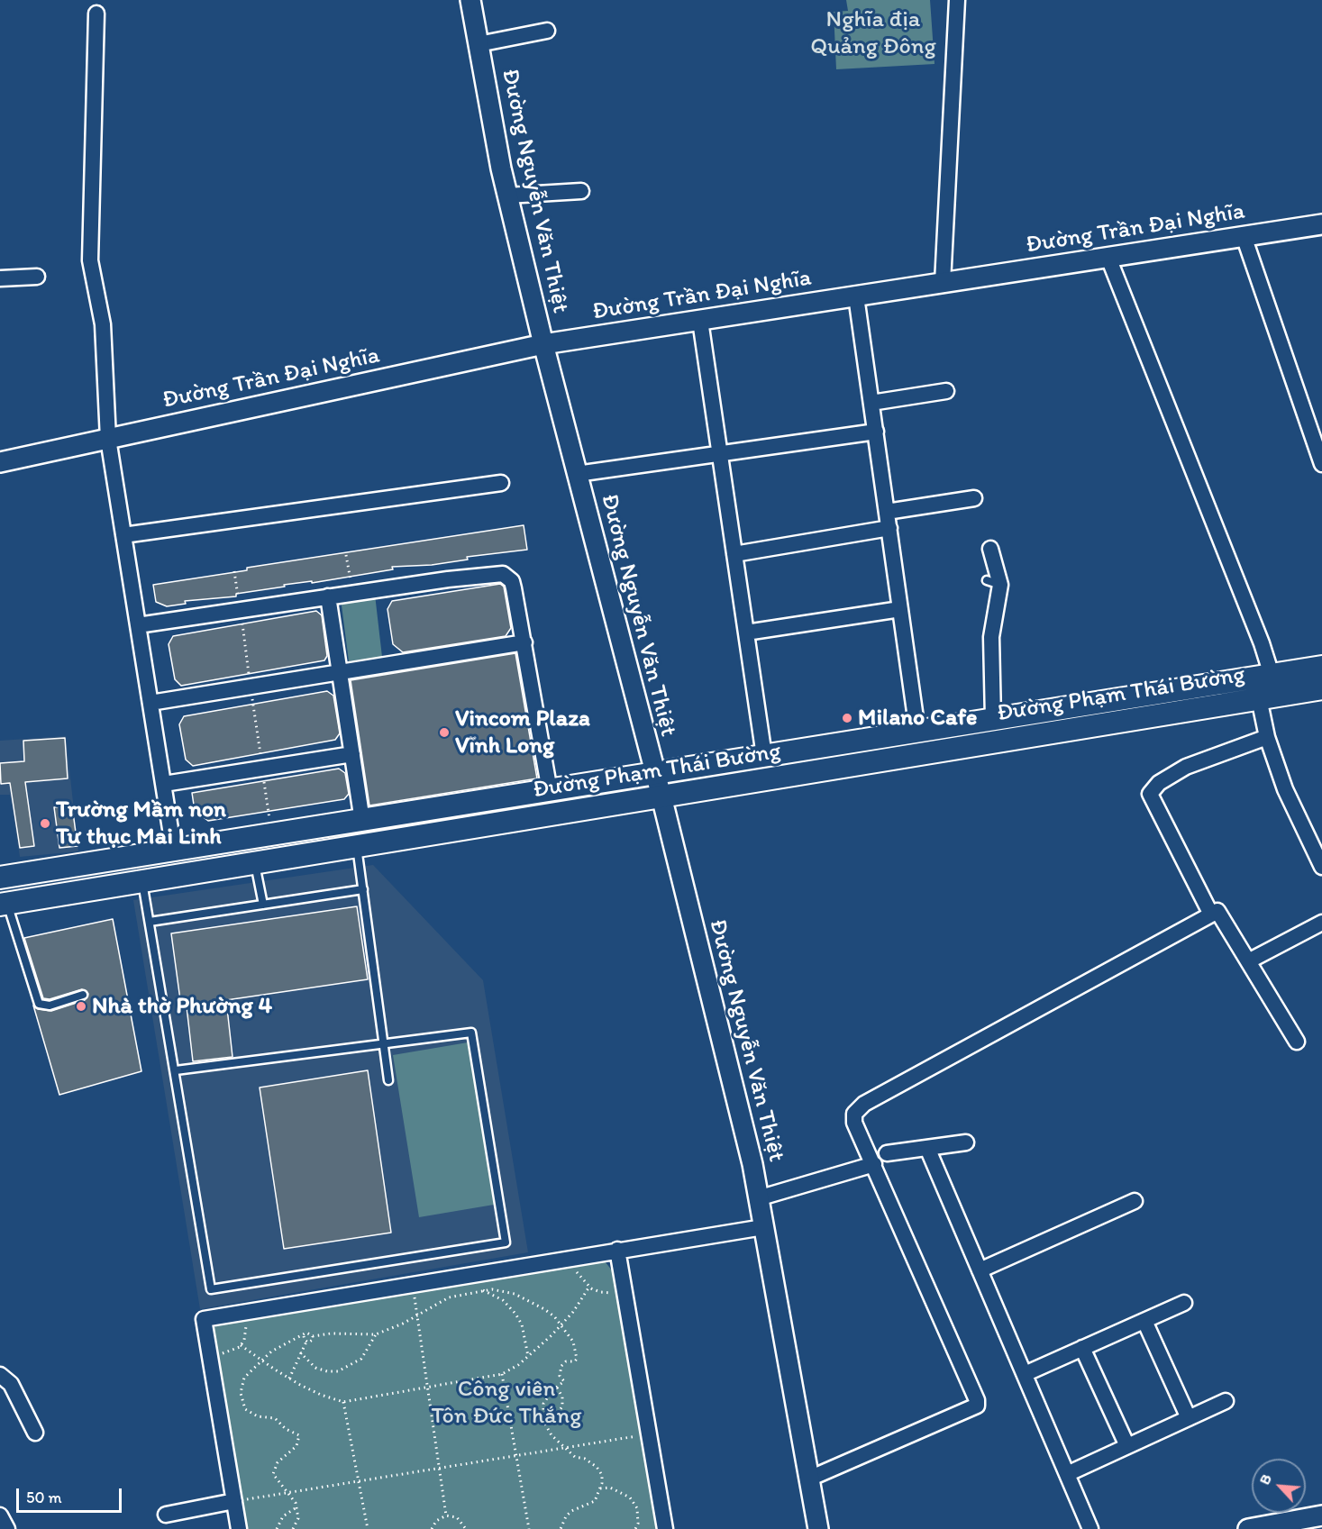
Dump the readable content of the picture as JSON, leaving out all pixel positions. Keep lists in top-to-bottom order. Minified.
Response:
{"streets":{"main road":["Đường Phạm Thái Bường"],"street":["Đường Nguyễn Văn Thiệt","Đường Trần Đại Nghĩa"]},"crossings":[["Đường Nguyễn Văn Thiệt","Đường Trần Đại Nghĩa"],["Đường Nguyễn Văn Thiệt","Đường Phạm Thái Bường"]],"parks":["Nghĩa địa Quảng Đông","Công viên Tôn Đức Thắng"],"places":["Milano Cafe","Vincom Plaza Vĩnh Long","Trường Mầm non Tư thục Mai Linh","Nhà thờ Phường 4"],"scale_bar":"50 m","north":"top left"}
